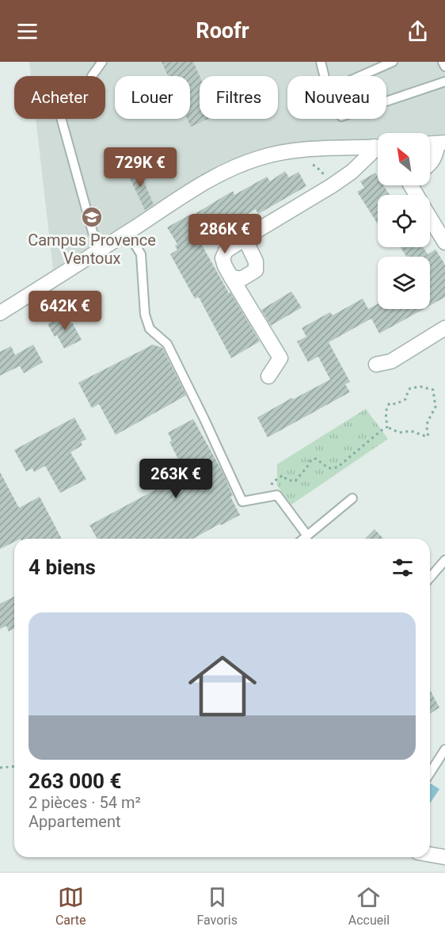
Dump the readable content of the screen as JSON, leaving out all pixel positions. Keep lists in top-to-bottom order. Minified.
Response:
{"places":{"school or university":["Campus Provence Ventoux"]},"north":"top left","page":{"header":"Roofr","chip":["Acheter","Louer","Filtres","Nouveau"],"price":["729K €","286K €","642K €","263K €"],"heading":"4 biens","list":[{"name":"263 000 €","note":"2 pièces · 54 m² · Appartement"}],"tabs":["Carte","Favoris","Accueil"]}}
